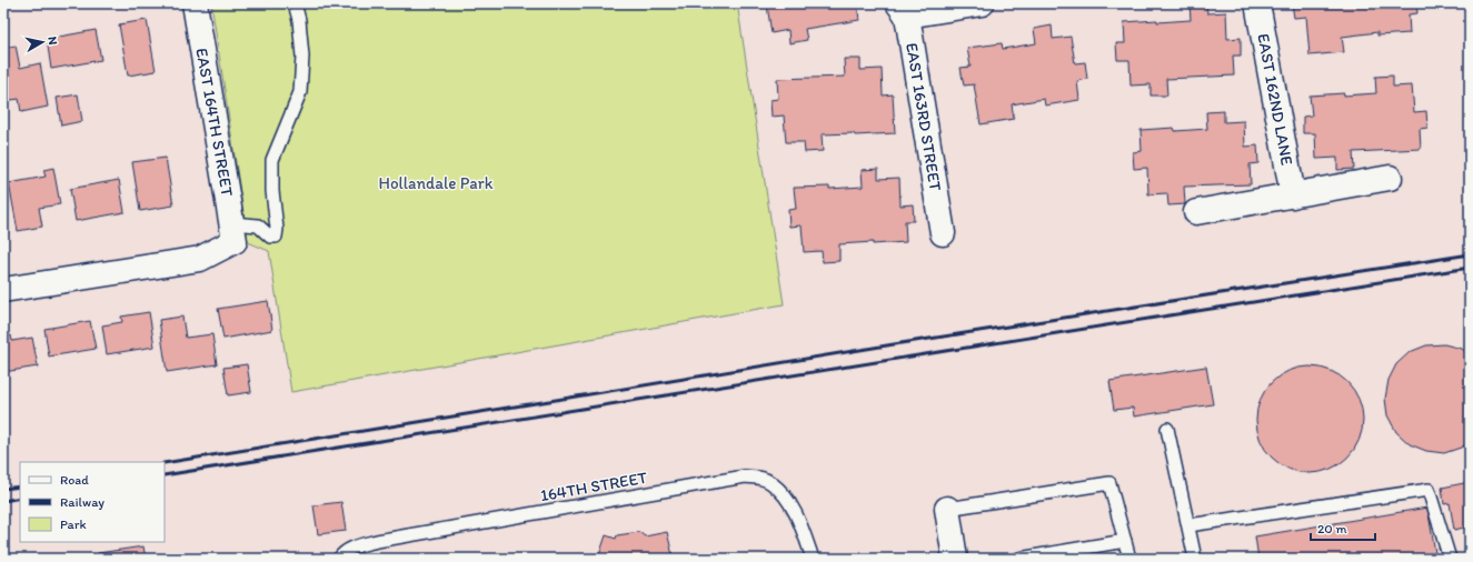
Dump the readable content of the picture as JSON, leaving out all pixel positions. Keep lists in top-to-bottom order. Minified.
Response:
{"streets":{"street":["EAST 162ND LANE","EAST 163RD STREET","EAST 164TH STREET"],"lane":["164TH STREET"]},"parks":["Hollandale Park"],"legend":["Road","Railway","Park"],"scale_bar":"20 m","north":"right"}
